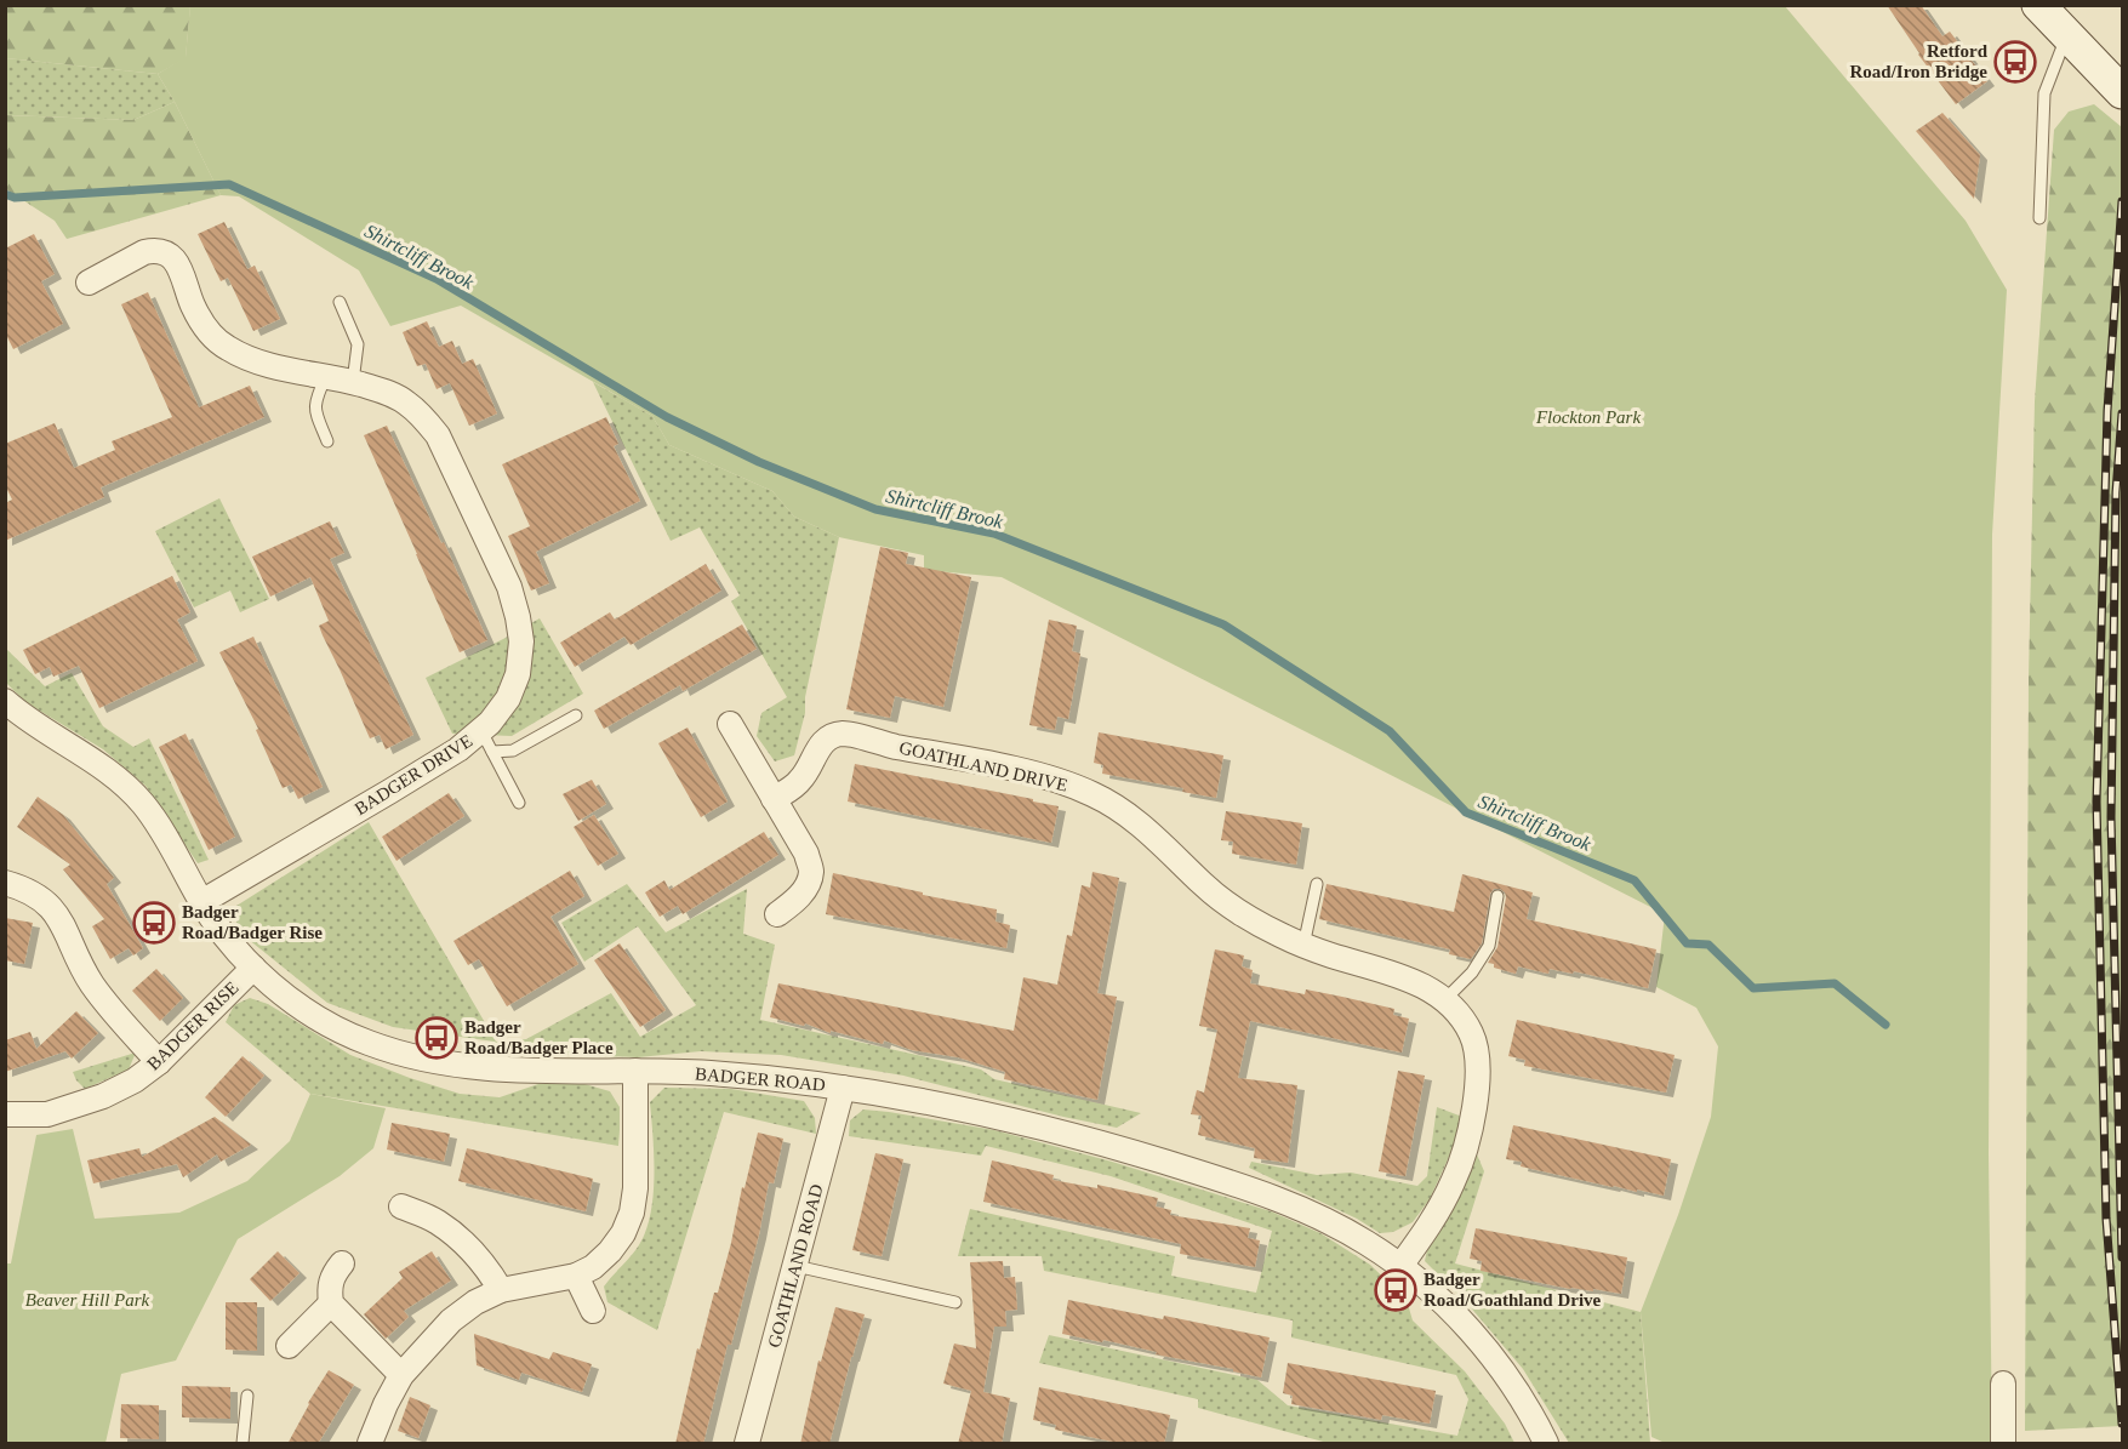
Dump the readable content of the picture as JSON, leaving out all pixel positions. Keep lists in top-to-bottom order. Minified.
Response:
{"streets":{"street":["GOATHLAND DRIVE","BADGER DRIVE","BADGER RISE","BADGER ROAD","GOATHLAND ROAD"]},"crossings":[["GOATHLAND DRIVE","BADGER ROAD"],["BADGER DRIVE","BADGER ROAD"],["BADGER RISE","BADGER ROAD"],["BADGER ROAD","GOATHLAND ROAD"]],"water":["Shirtcliff Brook"],"parks":["Flockton Park","Beaver Hill Park"],"places":{"bus stop":["Retford Road/Iron Bridge","Badger Road/Badger Rise","Badger Road/Badger Place","Badger Road/Goathland Drive"]}}
